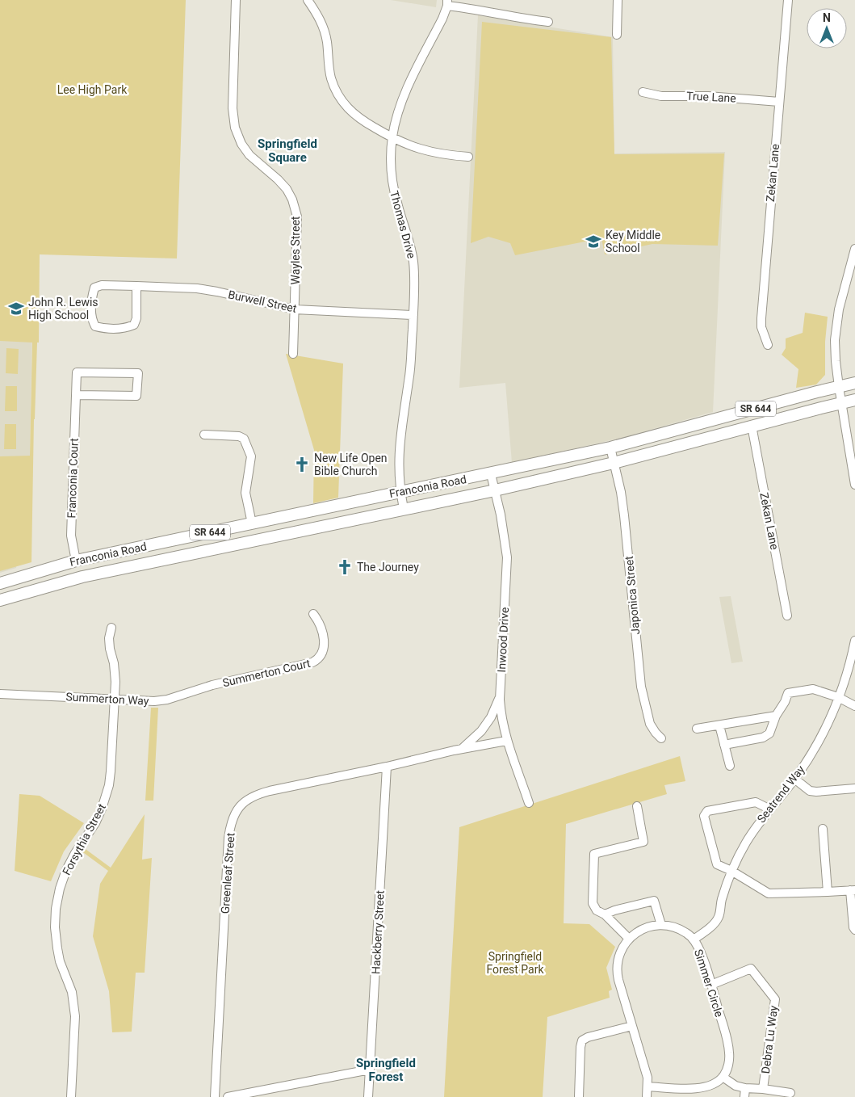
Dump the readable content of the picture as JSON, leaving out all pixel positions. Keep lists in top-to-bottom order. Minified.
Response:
{"streets":{"main road":["SR 644","Franconia Road"],"street":["True Lane","Zekan Lane","Thomas Drive","Wayles Street","Burwell Street","Franconia Court","Japonica Street","Inwood Drive","Summerton Court","Summerton Way","Seatrend Way","Forsythia Street","Greenleaf Street","Hackberry Street","Simmer Circle","Debra Lu Way"]},"crossings":[["True Lane","Zekan Lane"],["Zekan Lane","Franconia Road"],["Thomas Drive","Burwell Street"],["Thomas Drive","Franconia Road"],["Wayles Street","Burwell Street"],["Franconia Court","Franconia Road"],["Franconia Road","Japonica Street"],["Franconia Road","Inwood Drive"],["Inwood Drive","Greenleaf Street"],["Summerton Court","Summerton Way"],["Summerton Way","Forsythia Street"],["Seatrend Way","Simmer Circle"],["Greenleaf Street","Hackberry Street"],["Simmer Circle","Debra Lu Way"]],"districts":["Springfield Square","Springfield Forest"],"parks":["Lee High Park","Springfield Forest Park"],"places":{"school or university":["Key Middle School","John R. Lewis High School"],"church":["New Life Open Bible Church","The Journey"]},"north":"top"}
